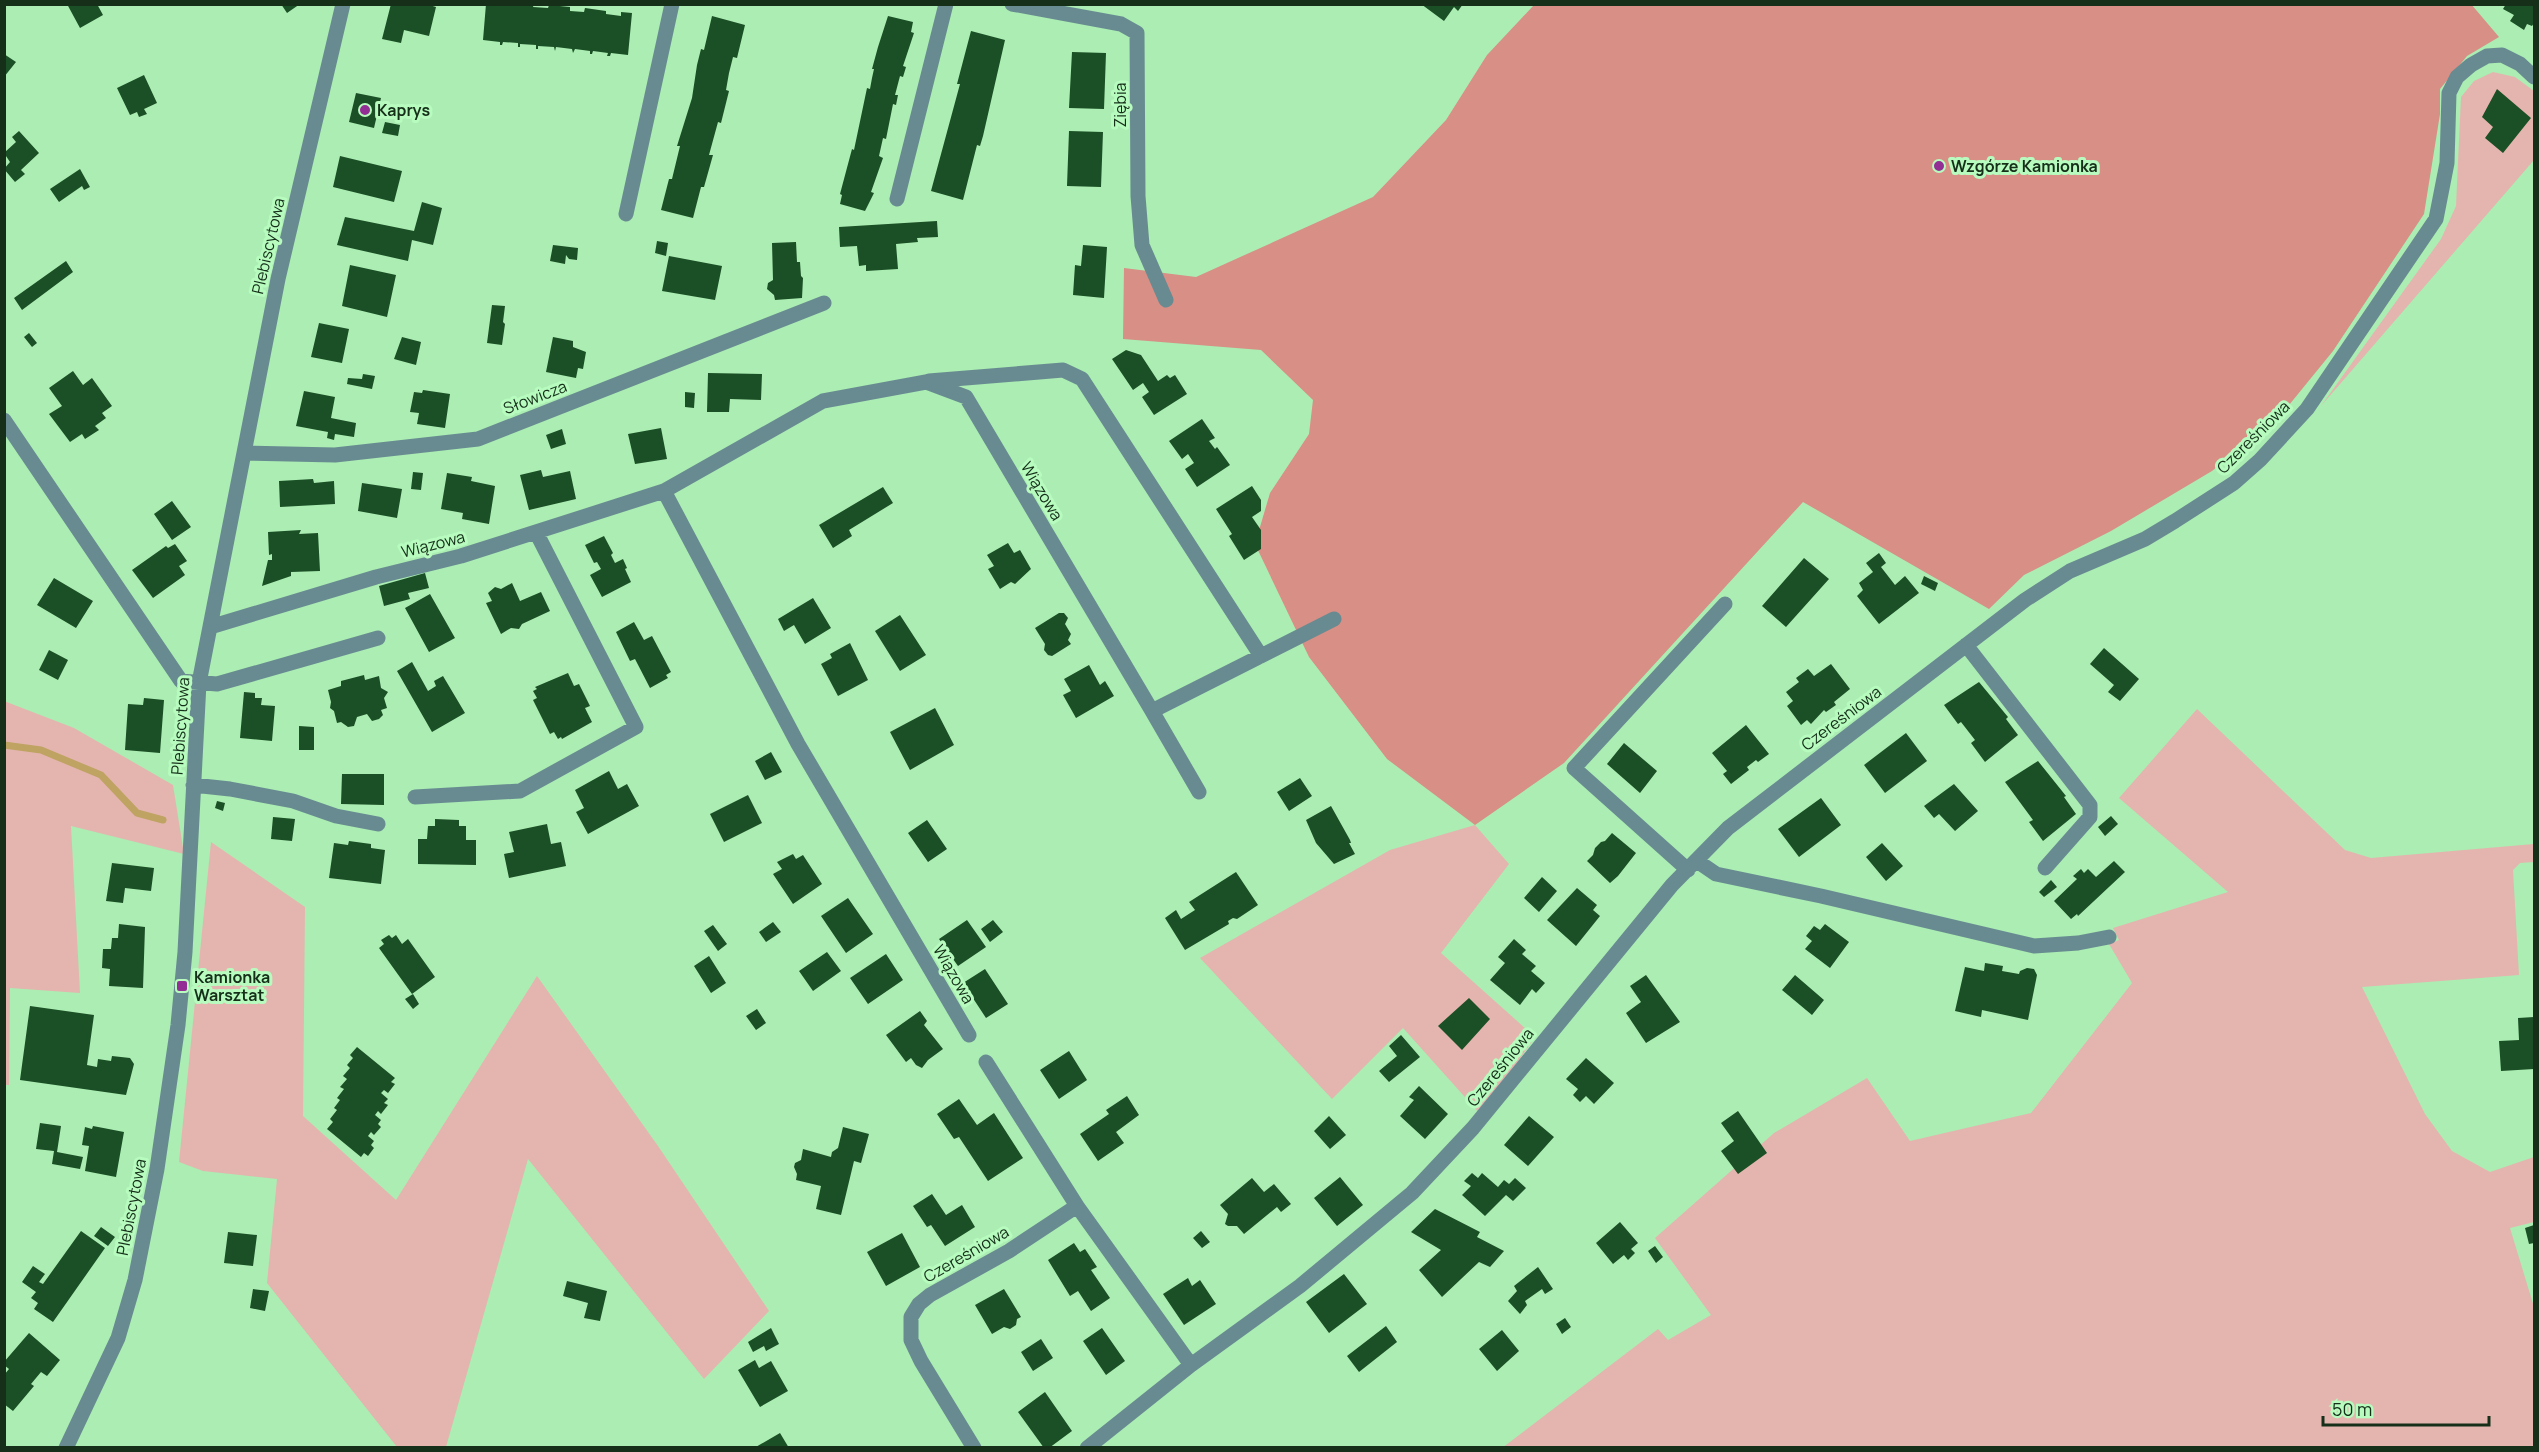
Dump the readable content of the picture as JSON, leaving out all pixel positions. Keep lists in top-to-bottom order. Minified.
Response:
{"streets":{"street":["Ziębia","Plebiscytowa","Słowicza","Czereśniowa","Wiązowa"]},"crossings":[["Plebiscytowa","Słowicza"],["Plebiscytowa","Wiązowa"]],"places":{"other":["Kaprys","Wzgórze Kamionka"],"transit":["Kamionka Warsztat"]},"scale_bar":"50 m"}
